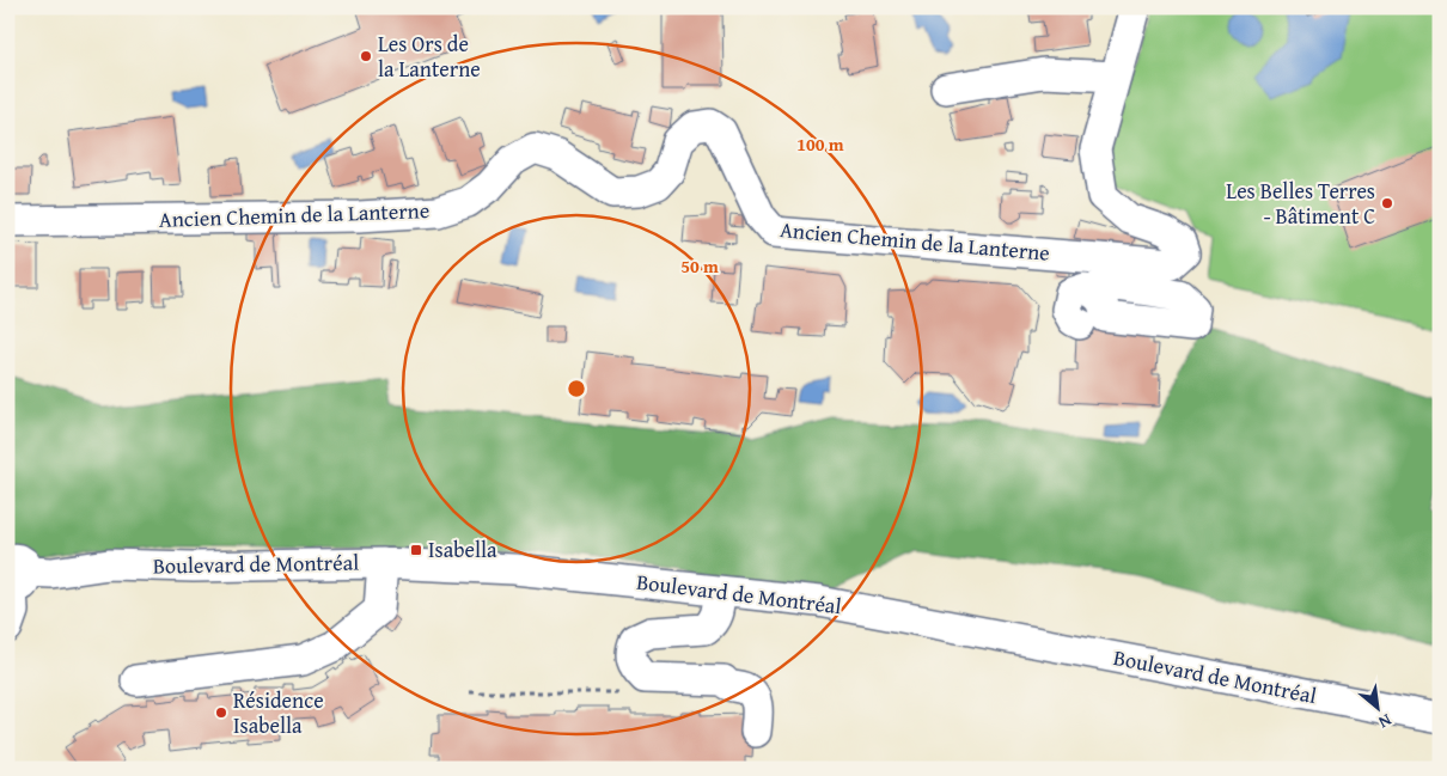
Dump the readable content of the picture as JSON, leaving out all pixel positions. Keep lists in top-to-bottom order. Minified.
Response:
{"streets":{"street":["Ancien Chemin de la Lanterne","Boulevard de Montréal"]},"places":{"other":["Les Ors de la Lanterne","Les Belles Terres - Bâtiment C","Résidence Isabella"],"transit":["Isabella"]},"north":"bottom right","rings":["100 m","50 m"]}
